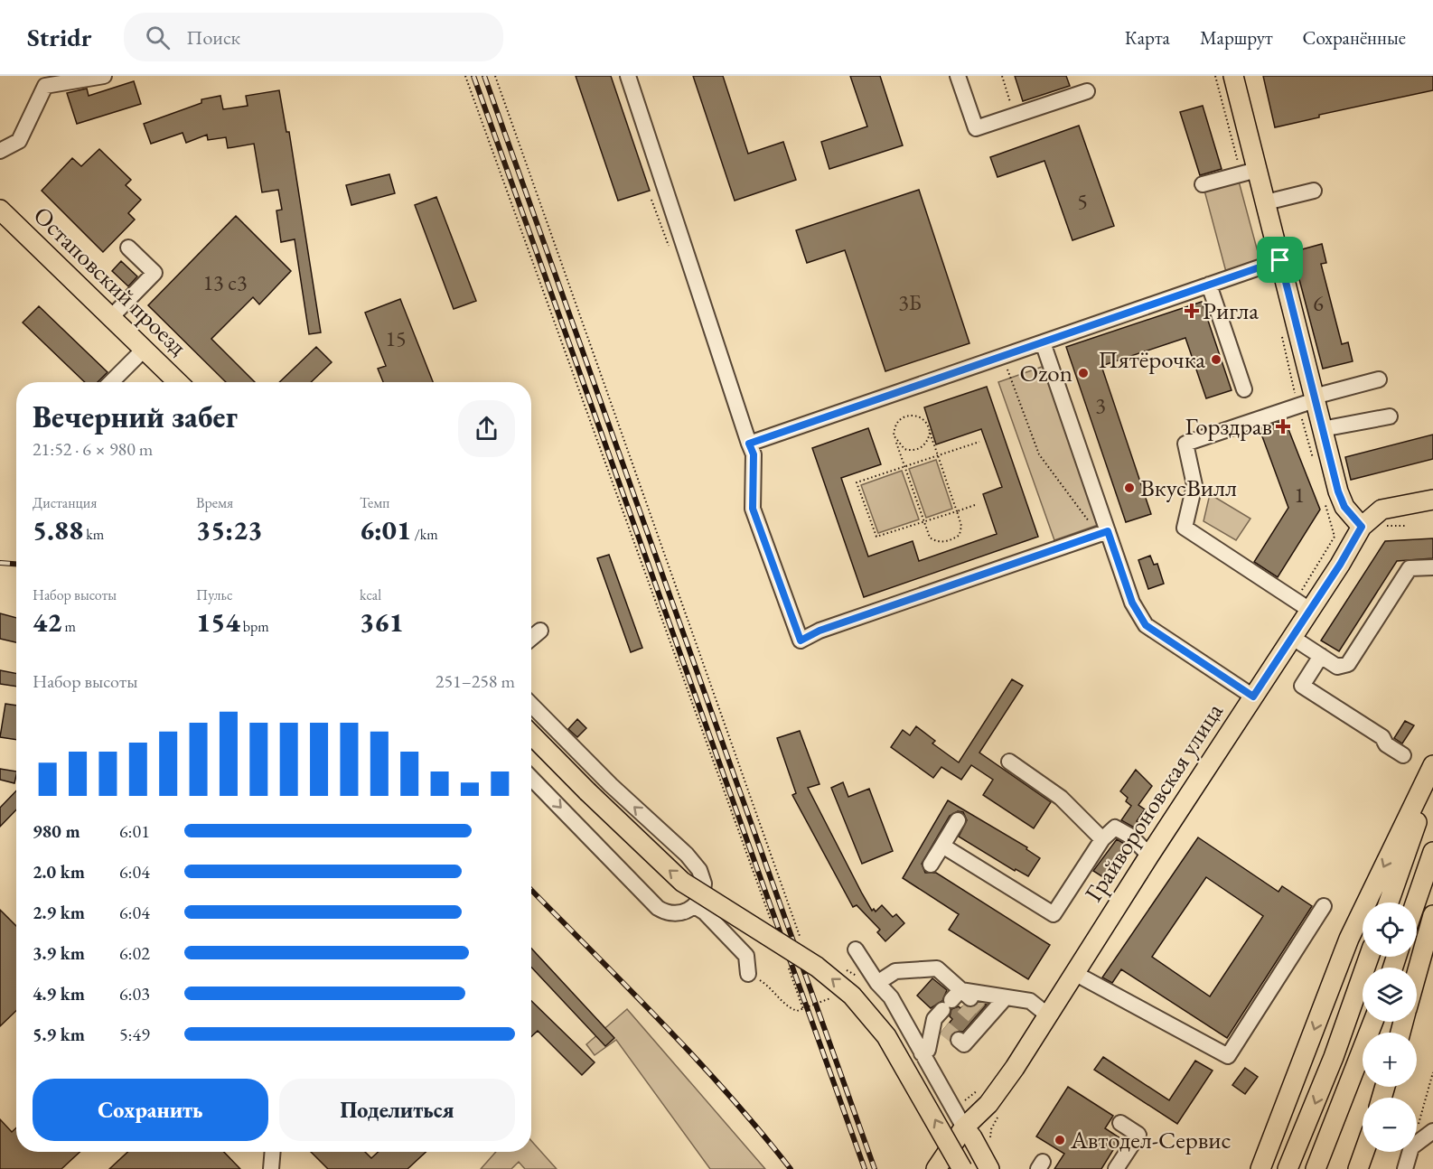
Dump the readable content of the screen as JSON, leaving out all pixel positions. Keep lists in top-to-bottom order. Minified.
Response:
{"streets":{"main road":["Остаповский проезд","Грайвороновская улица"]},"places":{"health":["Ригла","Горздрав"],"other":["Пятёрочка","Ozon","ВкусВилл","Автодел-Сервис"]},"house_numbers":["5","13 с3","3Б","6","15","3","1"],"page":{"header":"Stridr","search":"Поиск","nav":["Карта","Маршрут","Сохранённые"],"heading":["Вечерний забег","21:52 · 6 × 980 m"],"stats":[["Дистанция","5.88 km"],["Время","35:23"],["Темп","6:01 /km"],["Набор высоты","42 m"],["Пульс","154 bpm"],["kcal","361"]],"chart":["Набор высоты","251–258 m"],"list":[{"name":"980 m","note":"6:01"},{"name":"2.0 km","note":"6:04"},{"name":"2.9 km","note":"6:04"},{"name":"3.9 km","note":"6:02"},{"name":"4.9 km","note":"6:03"},{"name":"5.9 km","note":"5:49"}],"map_buttons":["+","−"],"buttons":["Сохранить","Поделиться"]}}
